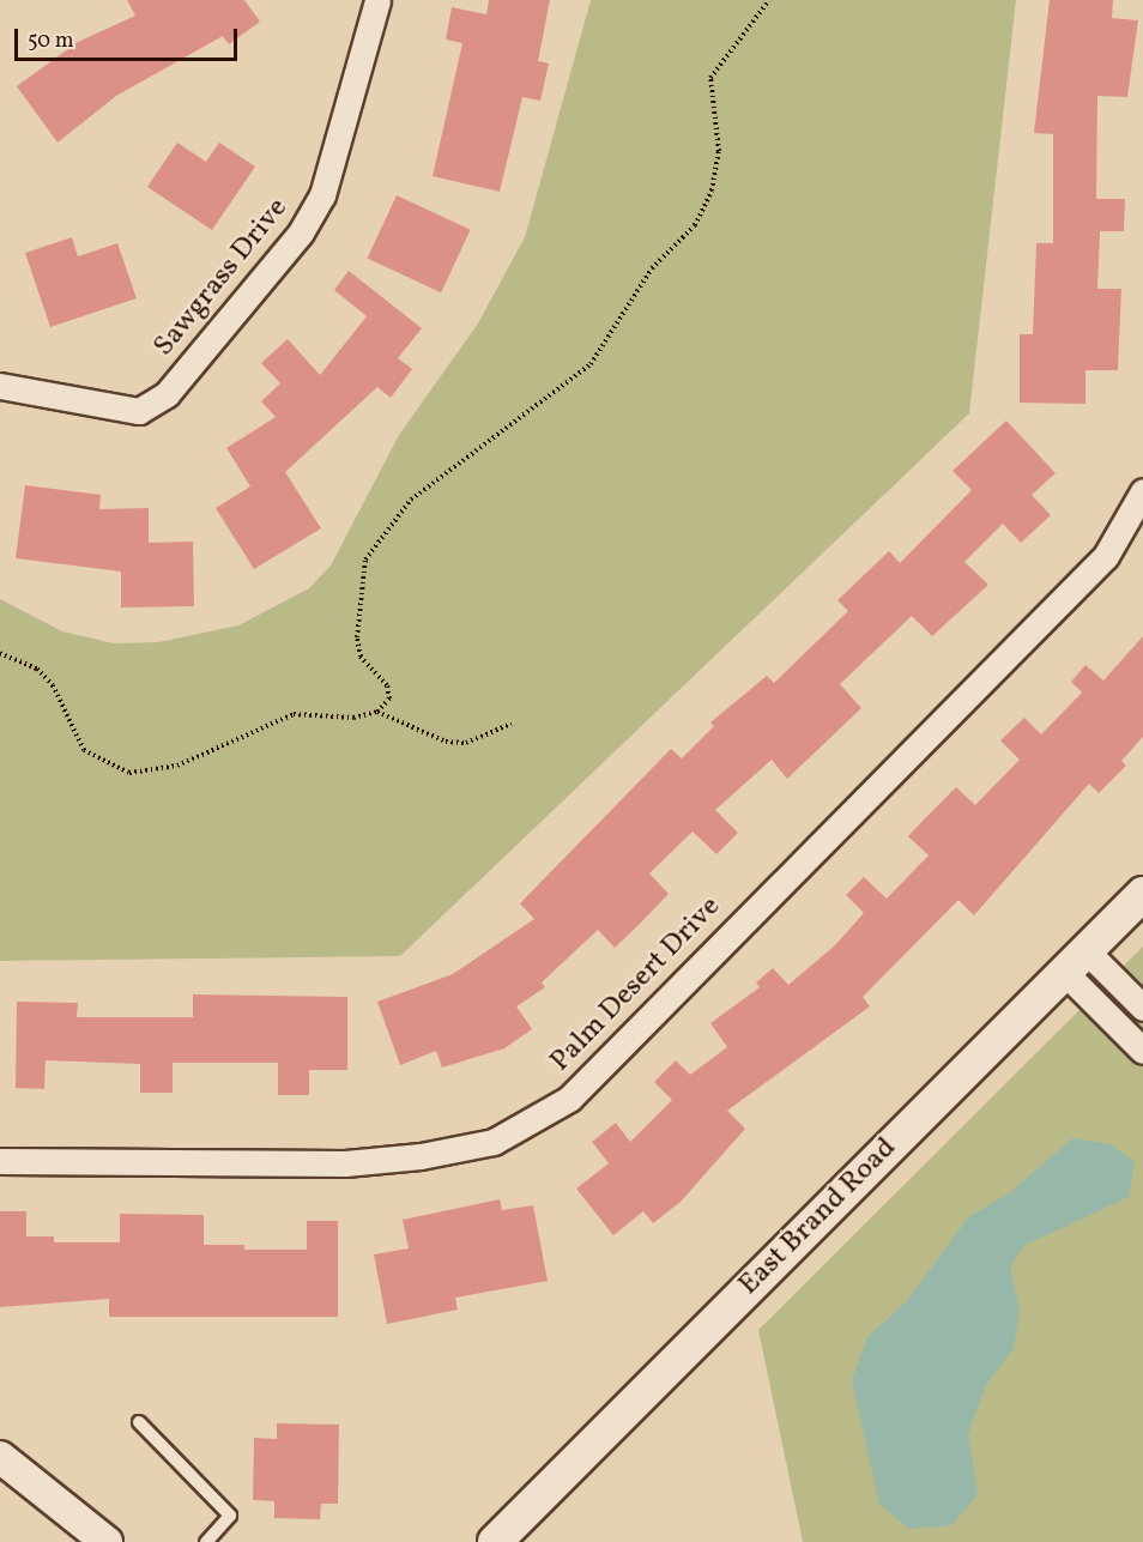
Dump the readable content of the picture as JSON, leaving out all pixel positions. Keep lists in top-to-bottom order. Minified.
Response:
{"streets":{"main road":["East Brand Road"],"street":["Sawgrass Drive","Palm Desert Drive"]},"scale_bar":"50 m"}
